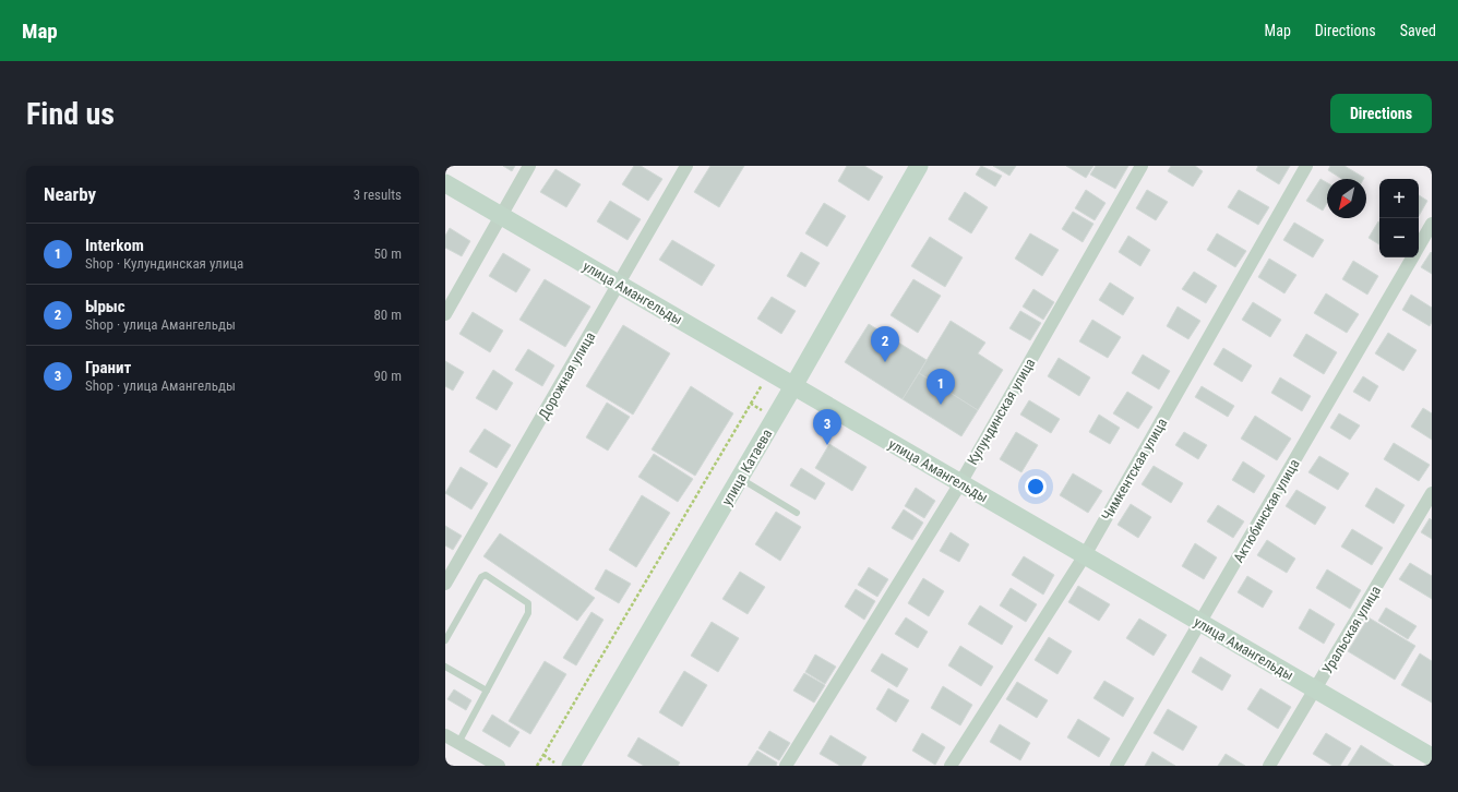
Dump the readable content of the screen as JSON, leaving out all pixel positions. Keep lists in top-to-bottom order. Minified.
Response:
{"streets":{"main road":["улица Амангельды","улица Катаева"],"street":["Дорожная улица","Кулундинская улица","Чимкентская улица","Актюбинская улица","Уральская улица"]},"crossings":[["улица Амангельды","Дорожная улица"],["улица Амангельды","Кулундинская улица"],["улица Амангельды","улица Катаева"],["улица Амангельды","Чимкентская улица"],["улица Амангельды","Актюбинская улица"],["улица Амангельды","Уральская улица"]],"north":"bottom left","page":{"header":"Map","nav":["Map","Directions","Saved"],"buttons":"Directions","title":"Find us","heading":["Nearby","3 results"],"map_buttons":["+","−"],"list":[{"mark":"1","name":"Interkom","note":"Shop · Кулундинская улица","value":"50 m"},{"mark":"2","name":"Ырыс","note":"Shop · улица Амангельды","value":"80 m"},{"mark":"3","name":"Гранит","note":"Shop · улица Амангельды","value":"90 m"}],"pins":["2","1","3"]}}
